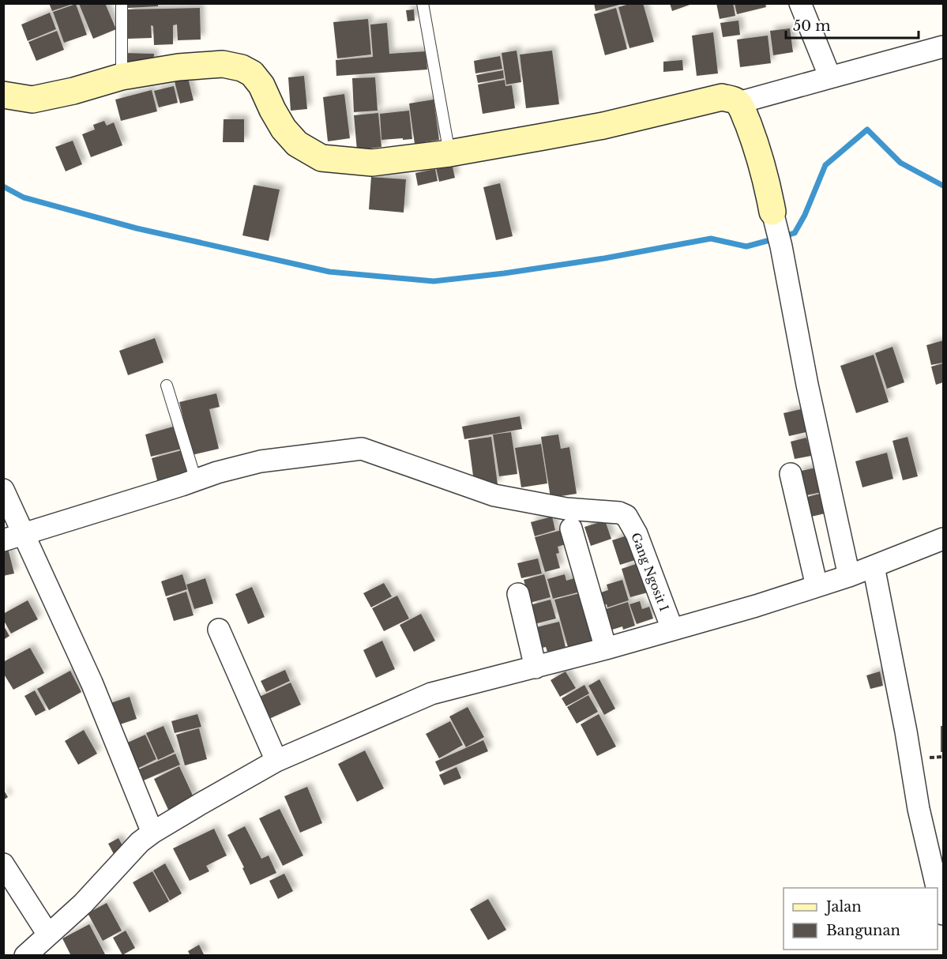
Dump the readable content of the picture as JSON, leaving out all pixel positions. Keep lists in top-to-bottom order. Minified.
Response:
{"streets":{"street":["Gang Ngosit I"]},"legend":["Jalan","Bangunan"],"scale_bar":"50 m"}
